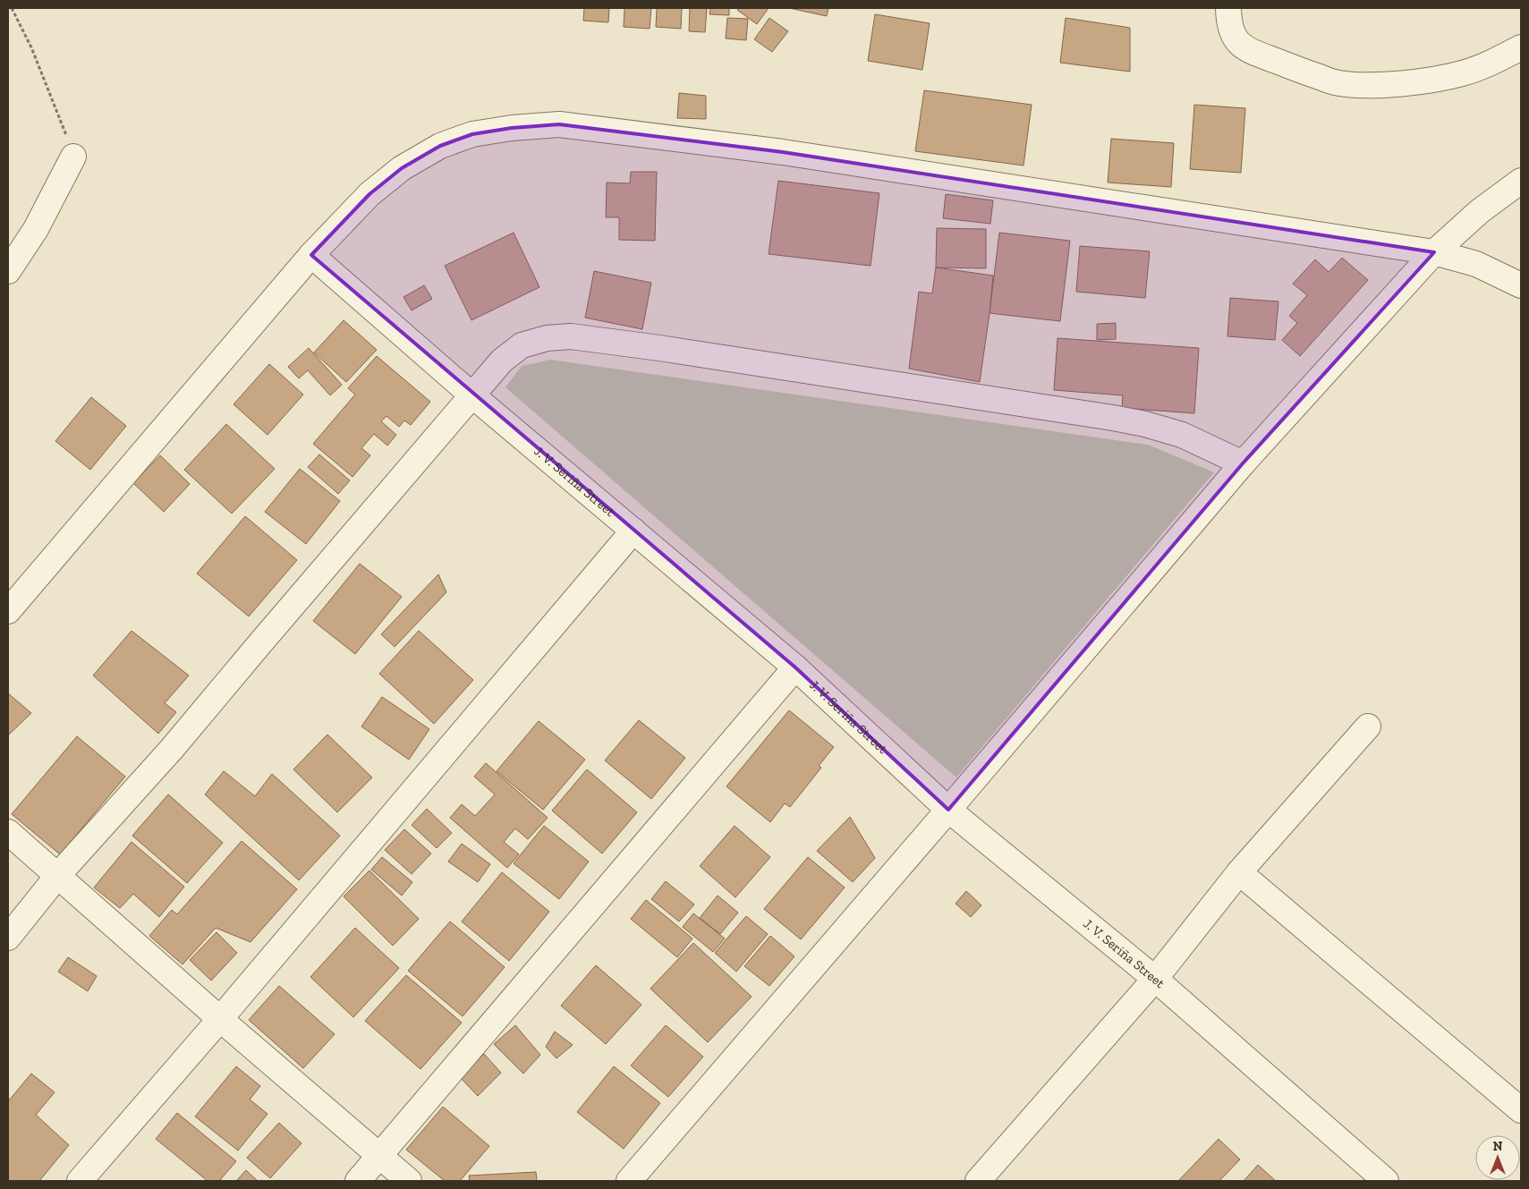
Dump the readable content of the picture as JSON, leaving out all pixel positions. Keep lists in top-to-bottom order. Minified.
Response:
{"streets":{"street":["J. V. Seriña Street"]},"north":"top"}
